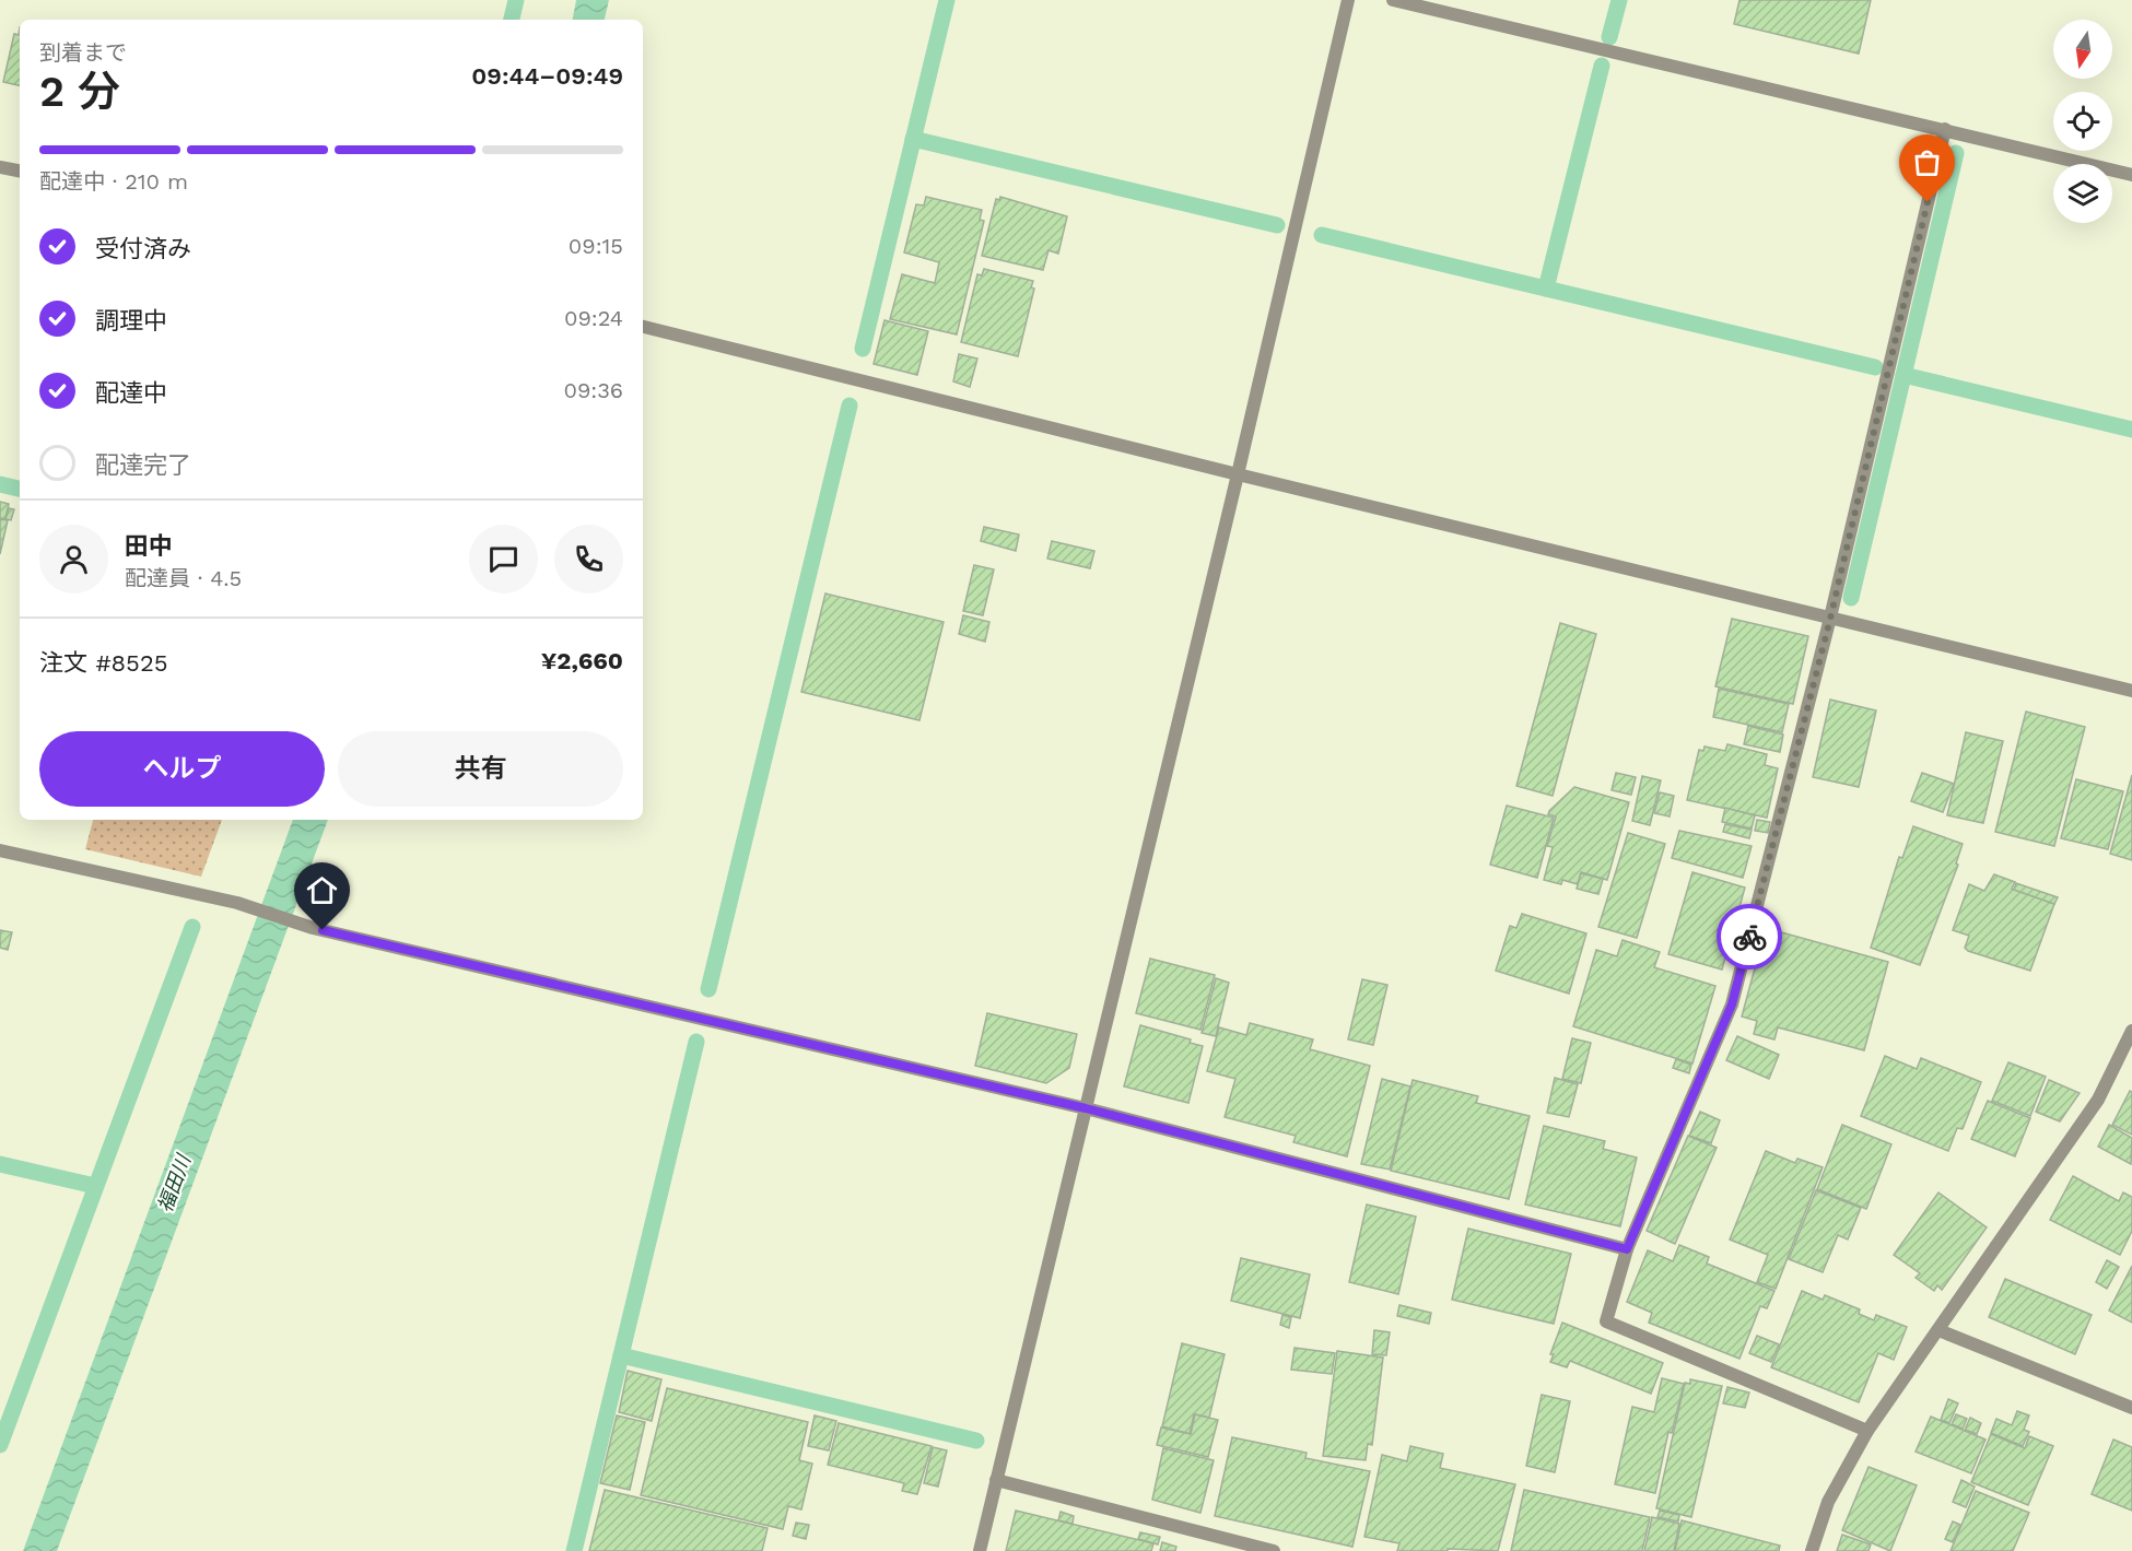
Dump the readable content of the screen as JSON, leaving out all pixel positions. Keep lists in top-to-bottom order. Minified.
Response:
{"water":["福田川"],"north":"bottom","page":{"heading":["2 分","到着まで","09:44–09:49"],"panel":["田中","配達員 · 4.5","注文 #8525","¥2,660"],"bar":"配達中 · 210 m","list":[["受付済み","09:15"],["調理中","09:24"],["配達中","09:36"],"配達完了"],"buttons":["ヘルプ","共有"]}}
